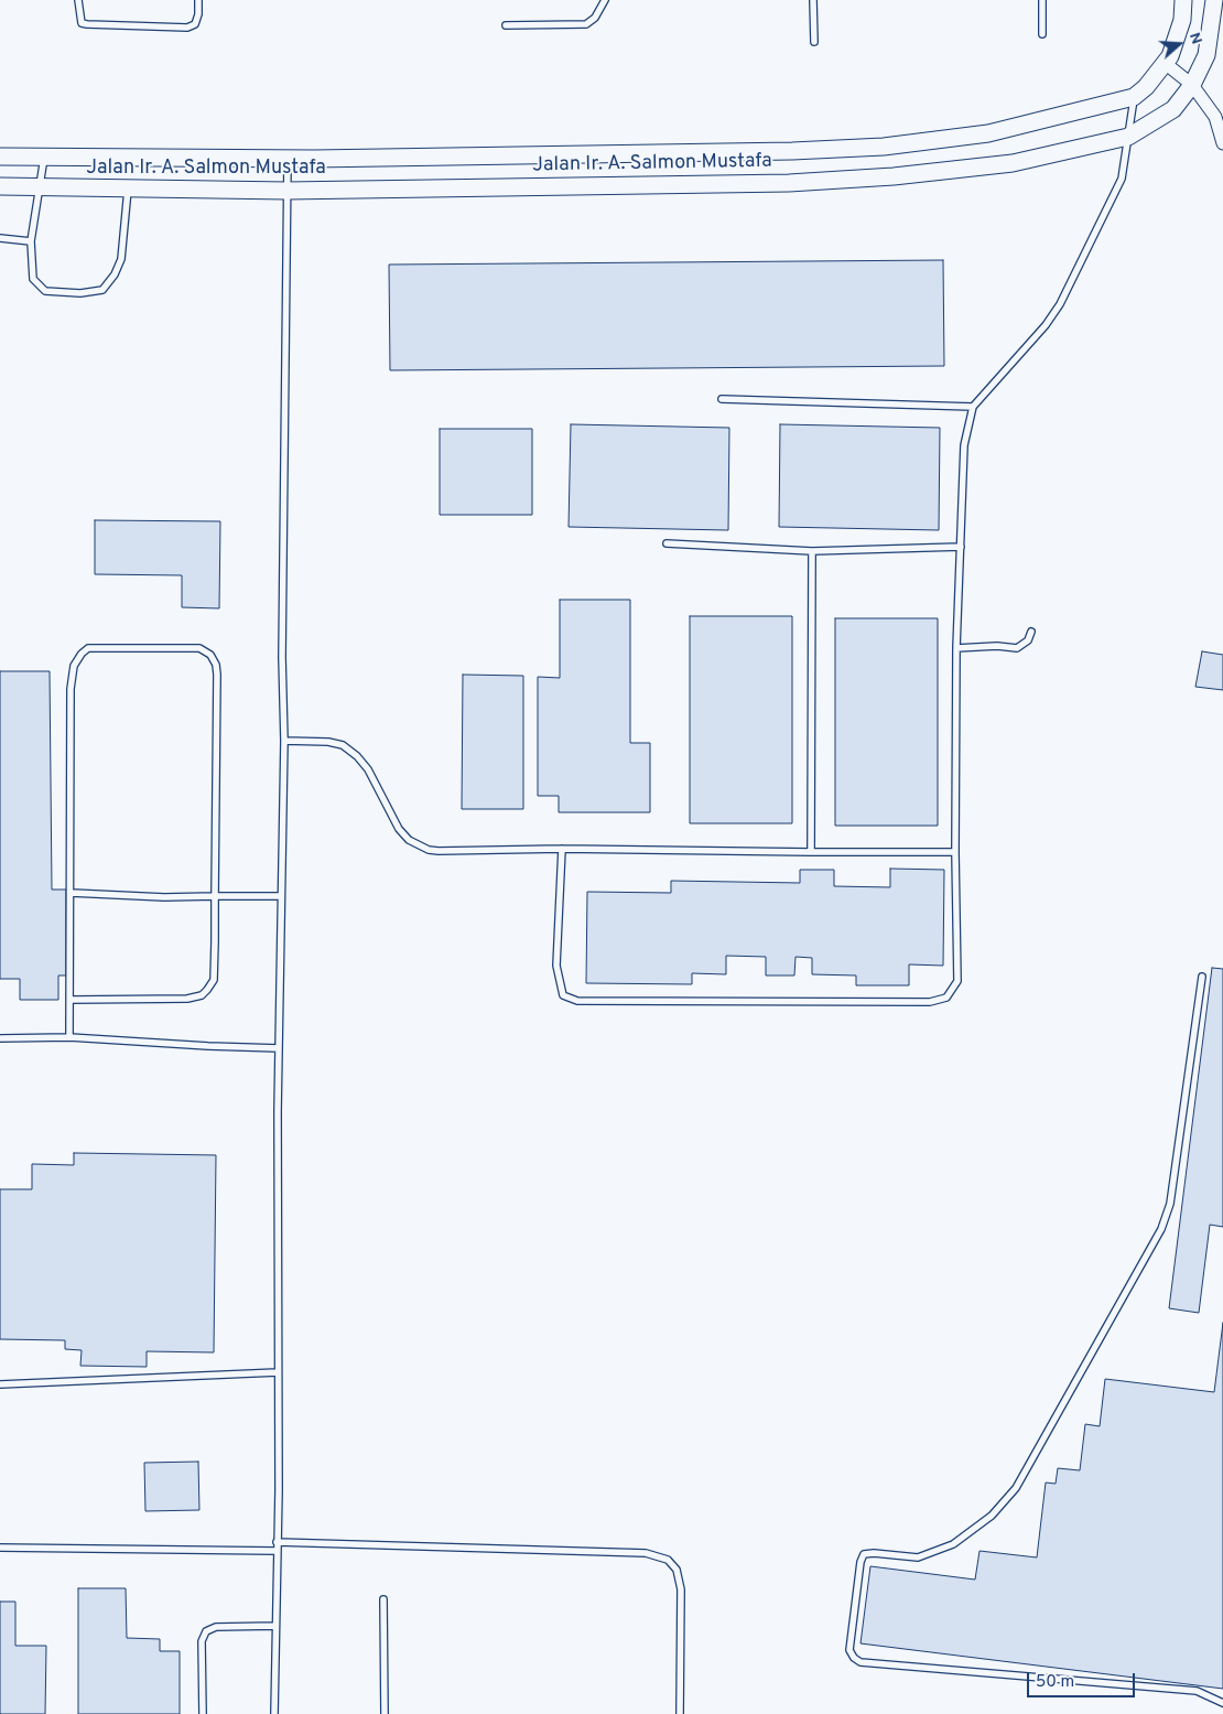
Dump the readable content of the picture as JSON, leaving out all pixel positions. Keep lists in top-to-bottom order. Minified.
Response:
{"streets":{"street":["Jalan Ir. A. Salmon Mustafa"]},"scale_bar":"50 m","north":"right"}
